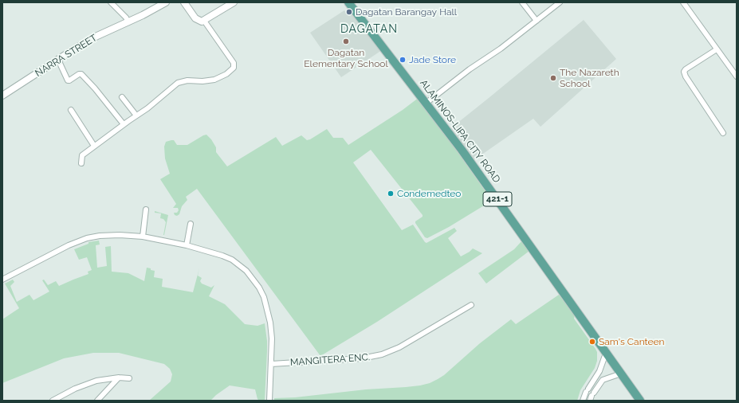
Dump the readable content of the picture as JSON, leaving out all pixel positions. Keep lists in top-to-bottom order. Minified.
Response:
{"streets":{"main road":["ALAMINOS-LIPA CITY ROAD","421-1"],"street":["NARRA STREET","MANGITERA ENC."]},"districts":["DAGATAN"],"places":["Dagatan Barangay Hall","Dagatan Elementary School","Jade Store","The Nazareth School","Condemedteo","Sam's Canteen"]}
